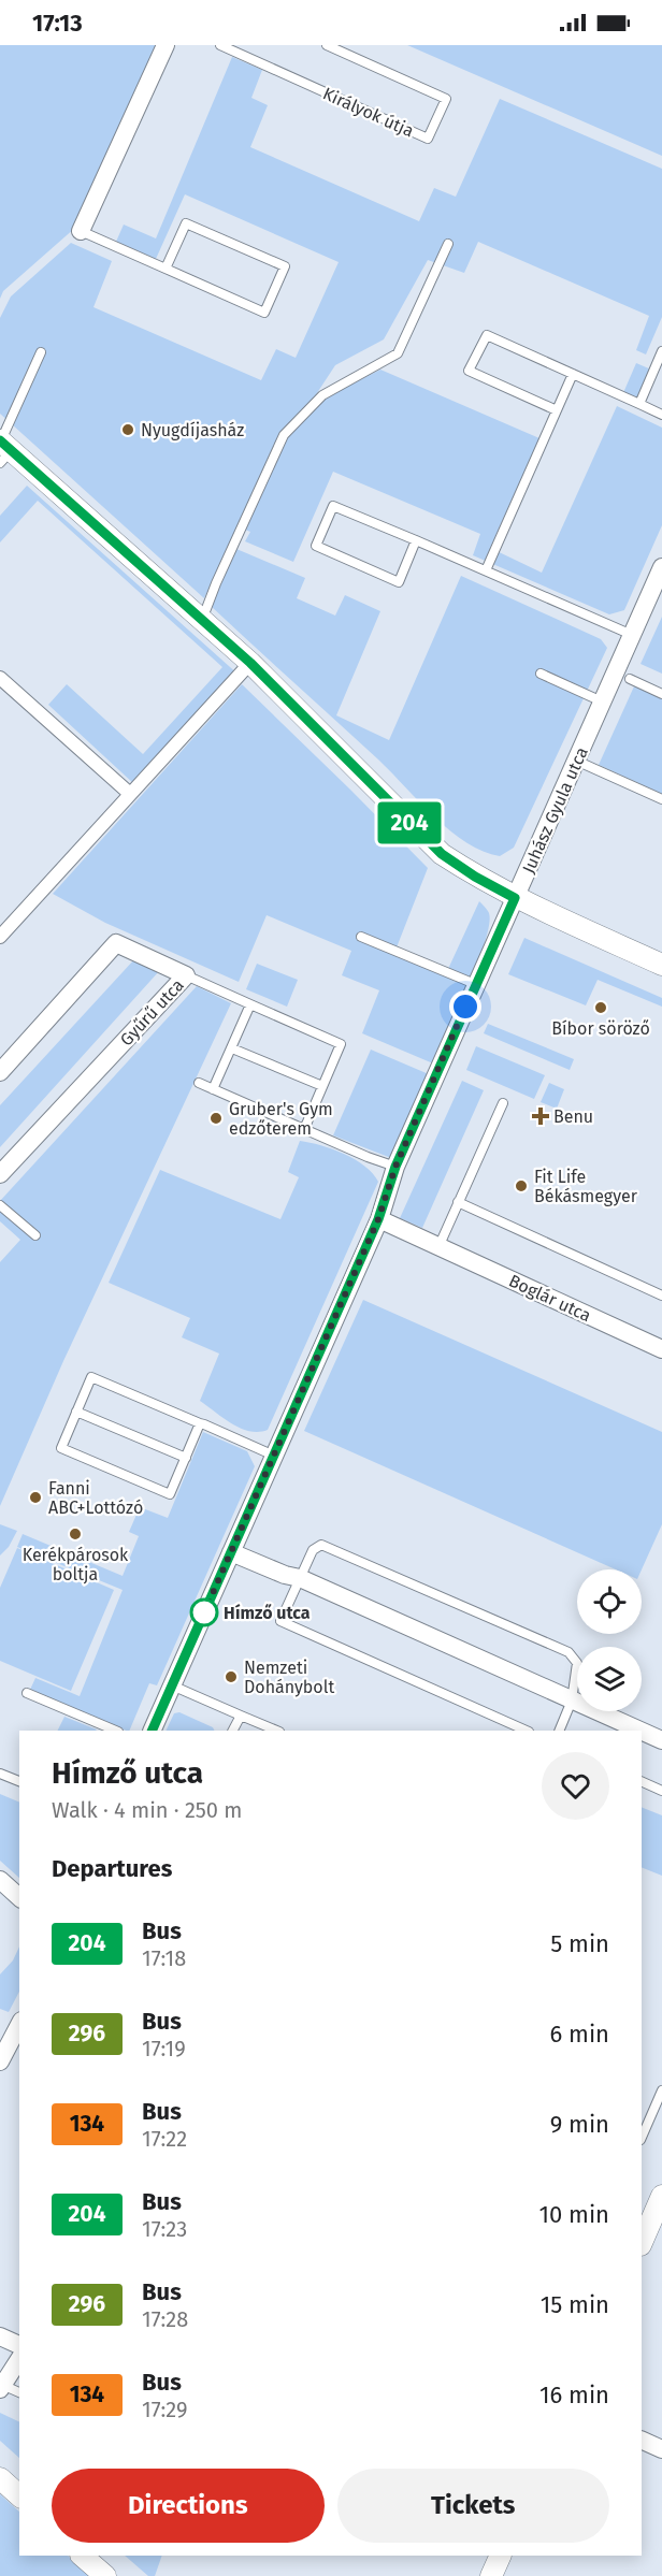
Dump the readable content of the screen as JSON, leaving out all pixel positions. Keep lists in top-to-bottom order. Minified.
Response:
{"streets":{"street":["Juhász Gyula utca","Gyűrű utca","Boglár utca"],"lane":["Királyok útja"]},"crossings":[["Juhász Gyula utca","Boglár utca"]],"places":{"other":["Nyugdíjasház","Bíbor söröző","Gruber's Gym edzőterem","Fit Life Békásmegyer","Fanni ABC+Lottózó","Kerékpárosok boltja","Hímző utca","Nemzeti Dohánybolt"],"health":["Benu"]},"lines":["bus line 204"],"page":{"status":"17:13","on_map":"204","heading":[["Hímző utca","Walk · 4 min · 250 m"],"Departures"],"list":[{"mark":"204","name":"Bus","note":"17:18","value":"5 min"},{"mark":"296","name":"Bus","note":"17:19","value":"6 min"},{"mark":"134","name":"Bus","note":"17:22","value":"9 min"},{"mark":"204","name":"Bus","note":"17:23","value":"10 min"},{"mark":"296","name":"Bus","note":"17:28","value":"15 min"},{"mark":"134","name":"Bus","note":"17:29","value":"16 min"}],"buttons":["Directions","Tickets"]}}
